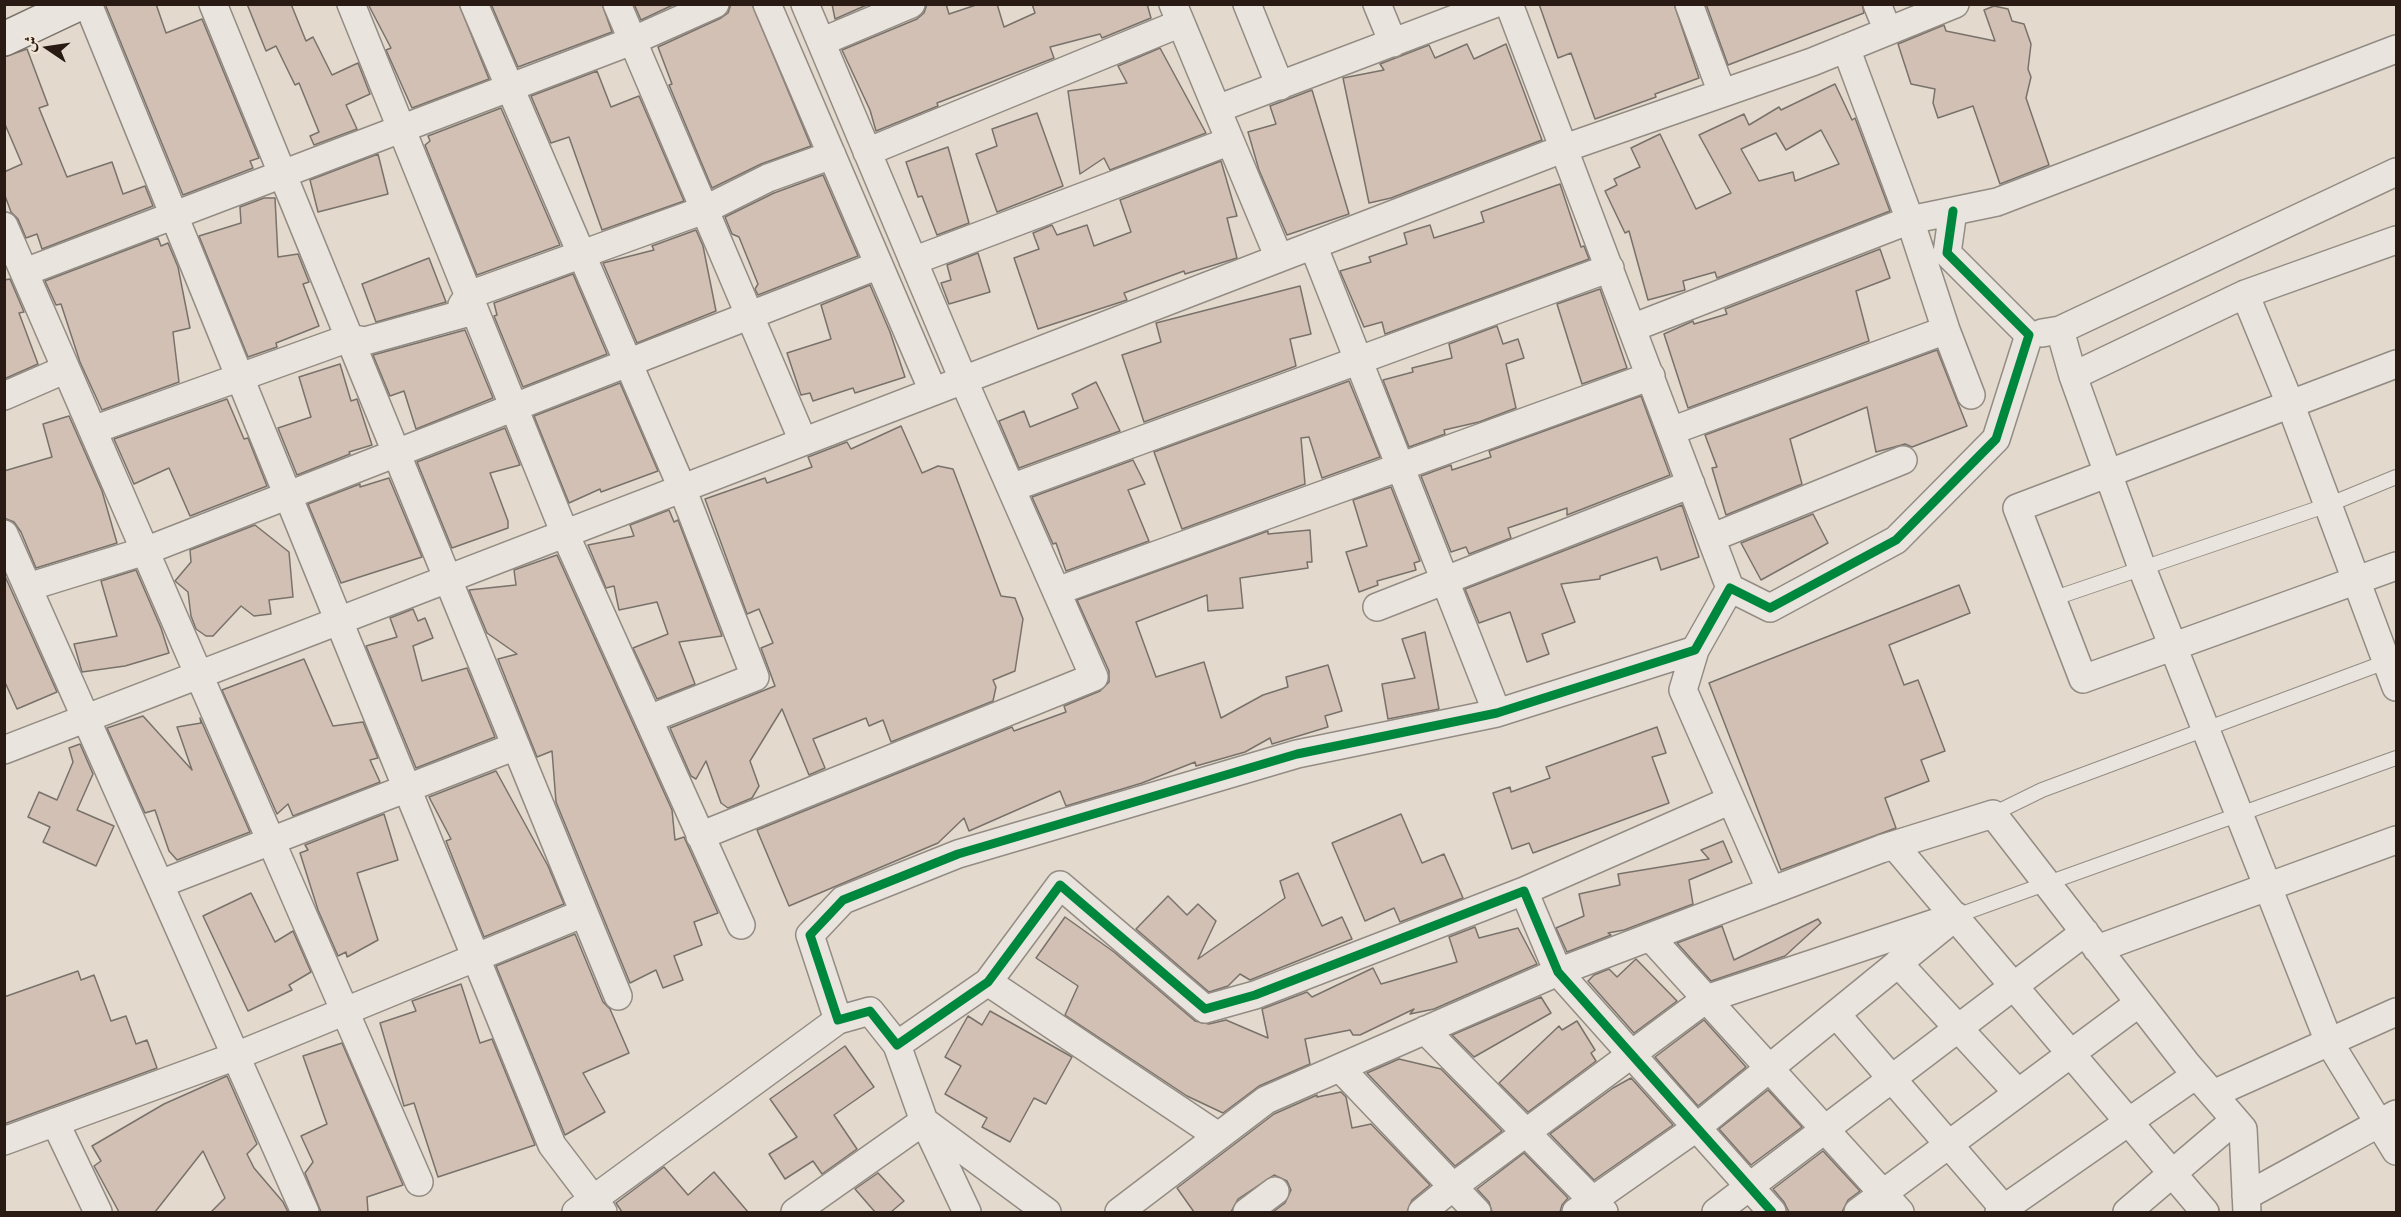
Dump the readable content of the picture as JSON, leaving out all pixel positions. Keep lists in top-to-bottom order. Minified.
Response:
{"north":"left"}
